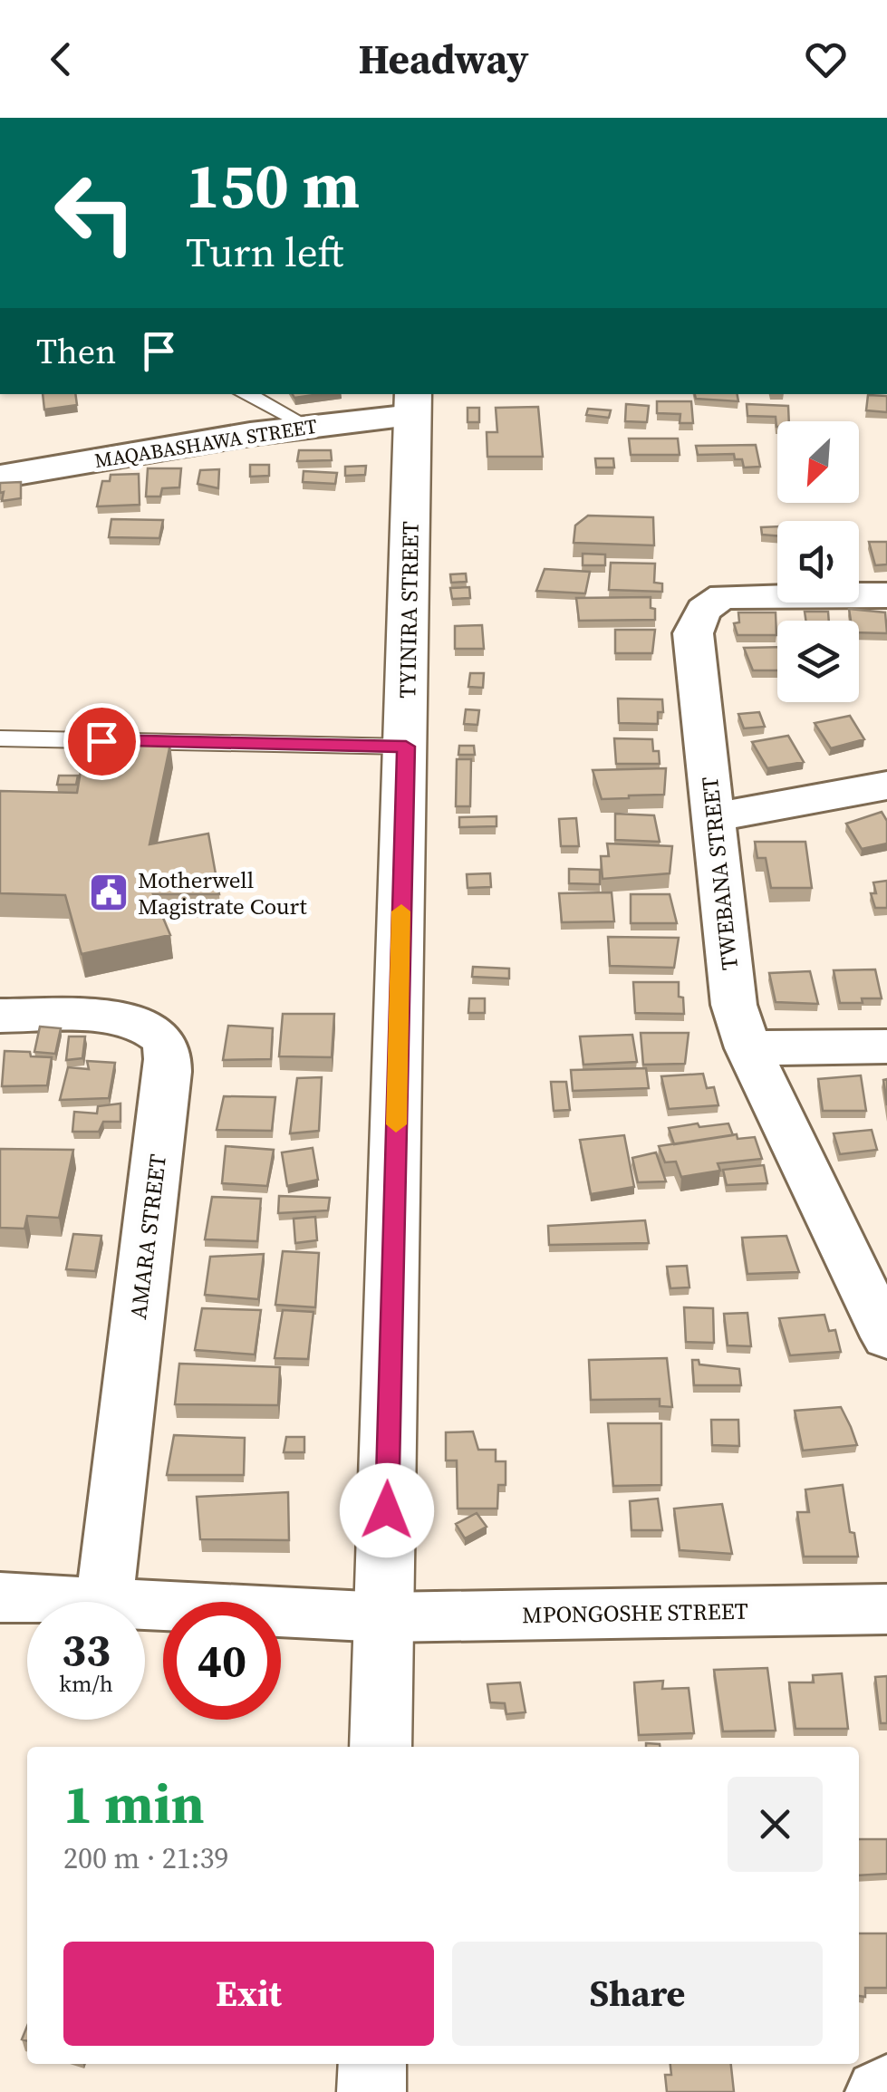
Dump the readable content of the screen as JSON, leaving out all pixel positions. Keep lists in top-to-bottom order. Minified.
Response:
{"streets":{"street":["MAQABASHAWA STREET","TYINIRA STREET","TWEBANA STREET","AMARA STREET","MPONGOSHE STREET"]},"crossings":[["MAQABASHAWA STREET","TYINIRA STREET"],["TYINIRA STREET","MPONGOSHE STREET"],["AMARA STREET","MPONGOSHE STREET"]],"places":{"public building":["Motherwell Magistrate Court"]},"north":"bottom left","page":{"header":"Headway","turn":["150 m","Turn left"],"then":"Then","speed":"33 km/h","limit":"40","heading":["1 min","200 m · 21:39"],"buttons":["Exit","Share"]}}
